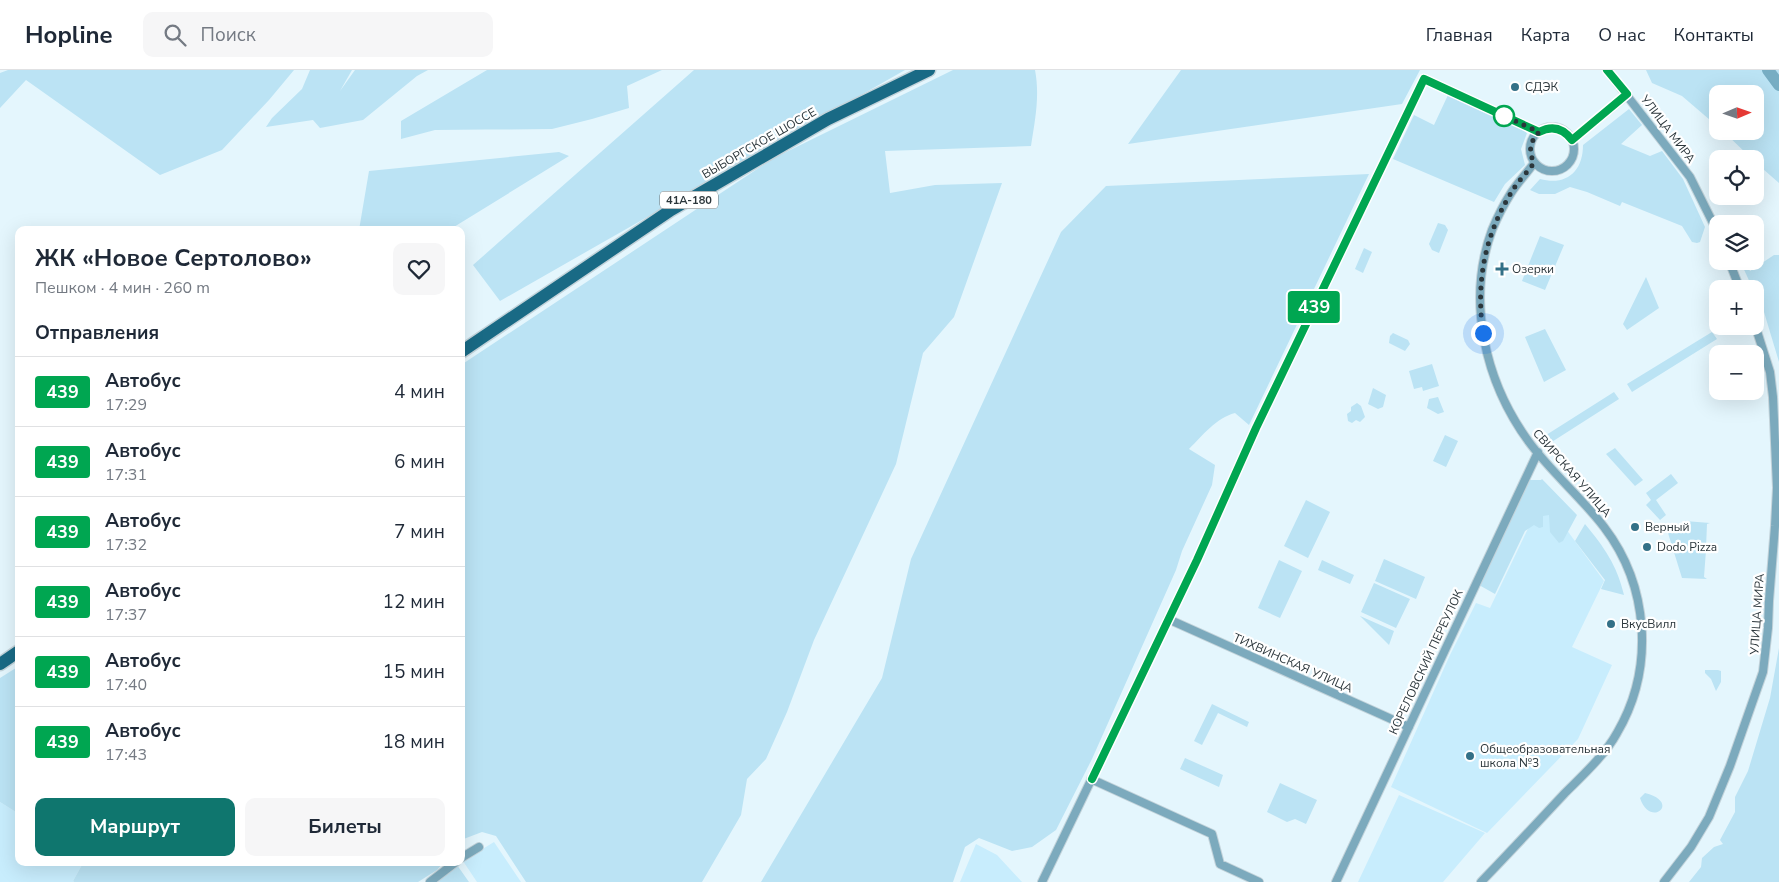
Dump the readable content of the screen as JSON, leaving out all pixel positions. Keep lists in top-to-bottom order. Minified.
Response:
{"streets":{"main road":["ВЫБОРГСКОЕ ШОССЕ","41А-180"],"street":["УЛИЦА МИРА","СВИРСКАЯ УЛИЦА","КОРЕЛОВСКИЙ ПЕРЕУЛОК","ТИХВИНСКАЯ УЛИЦА"]},"crossings":[["СВИРСКАЯ УЛИЦА","КОРЕЛОВСКИЙ ПЕРЕУЛОК"],["КОРЕЛОВСКИЙ ПЕРЕУЛОК","ТИХВИНСКАЯ УЛИЦА"]],"places":{"other":["СДЭК","Верный","Dodo Pizza","ВкусВилл","Общеобразовательная школа №3"],"health":["Озерки"]},"lines":["bus line 439"],"north":"right","page":{"header":"Hopline","search":"Поиск","nav":["Главная","Карта","О нас","Контакты"],"on_map":"439","map_buttons":["+","−"],"heading":[["ЖК «Новое Сертолово»","Пешком · 4 мин · 260 m"],"Отправления"],"list":[{"mark":"439","name":"Автобус","note":"17:29","value":"4 мин"},{"mark":"439","name":"Автобус","note":"17:31","value":"6 мин"},{"mark":"439","name":"Автобус","note":"17:32","value":"7 мин"},{"mark":"439","name":"Автобус","note":"17:37","value":"12 мин"},{"mark":"439","name":"Автобус","note":"17:40","value":"15 мин"},{"mark":"439","name":"Автобус","note":"17:43","value":"18 мин"}],"buttons":["Маршрут","Билеты"]}}
